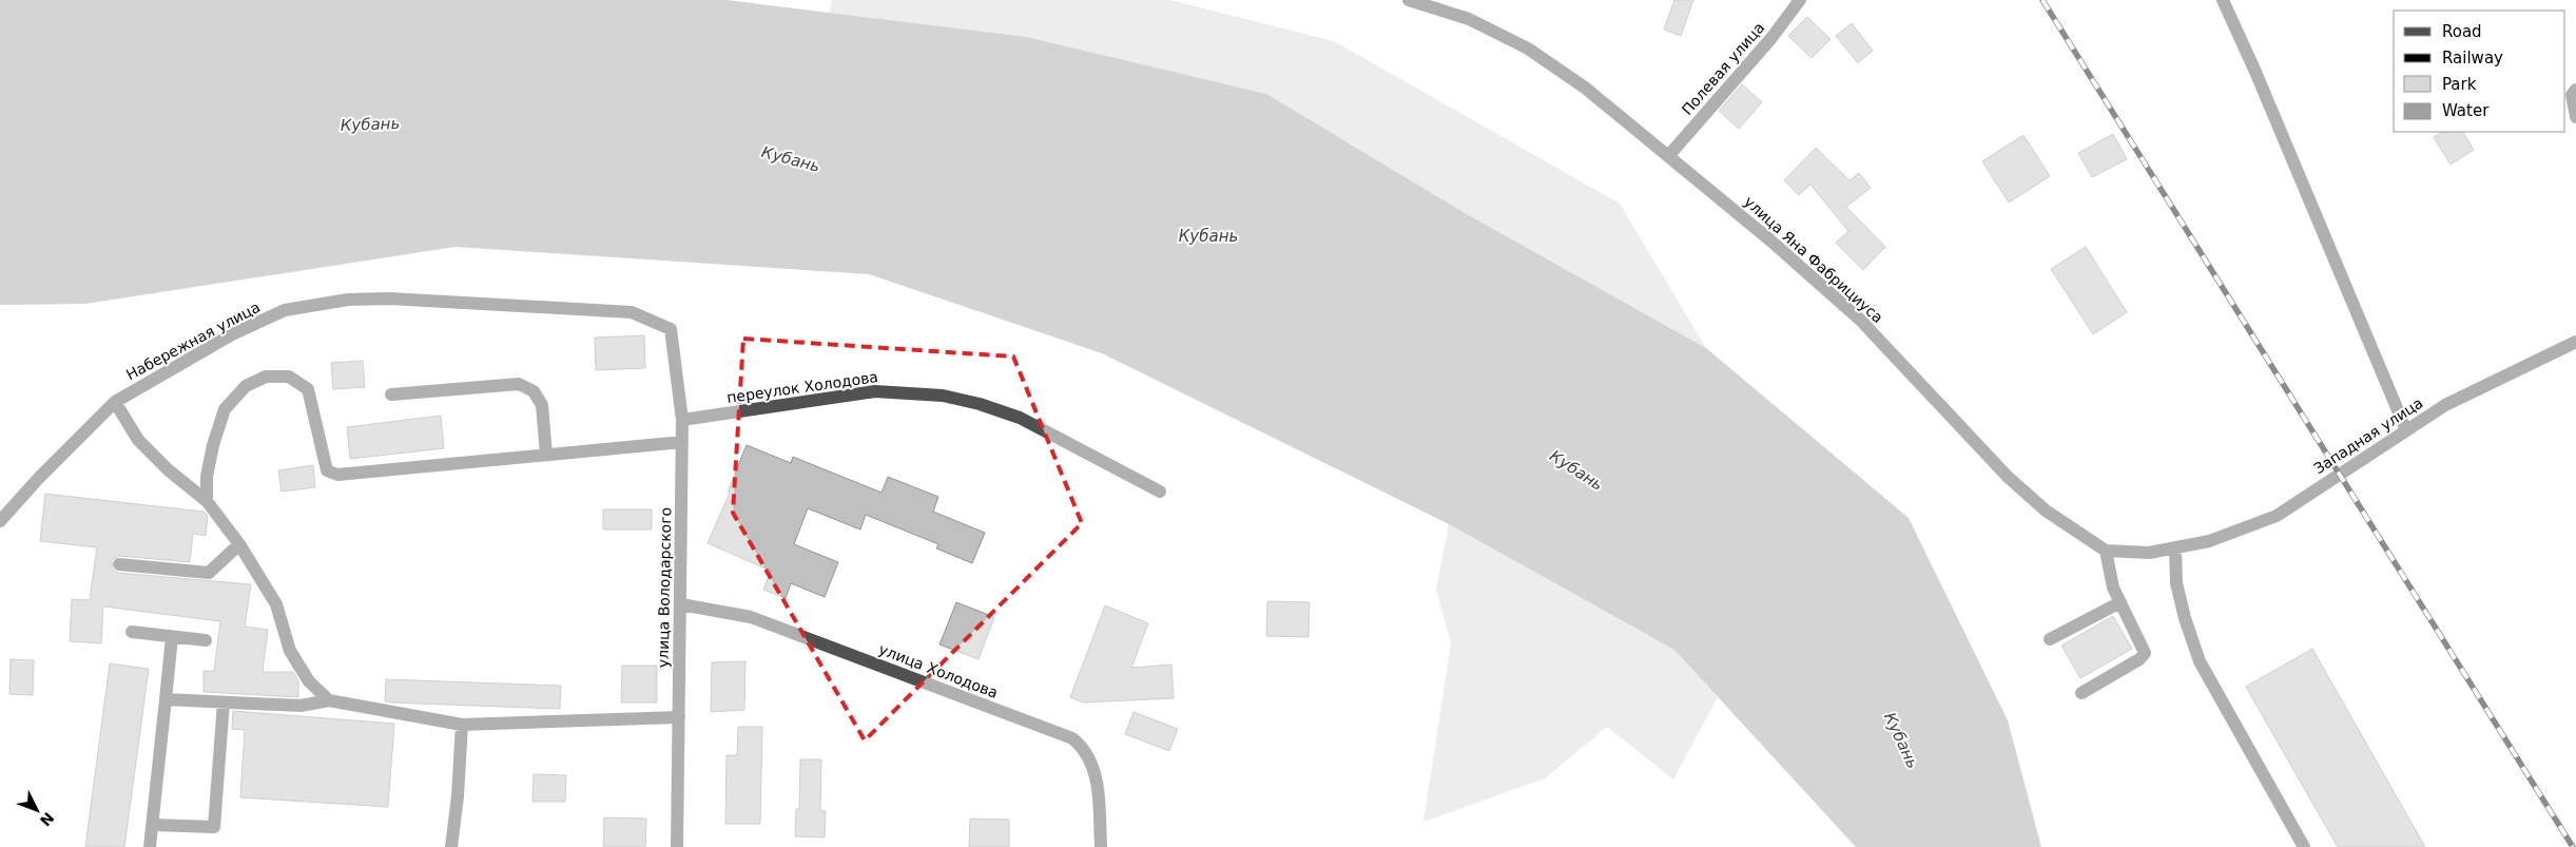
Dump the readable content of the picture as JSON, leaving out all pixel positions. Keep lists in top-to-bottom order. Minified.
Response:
{"streets":{"street":["Полевая улица","улица Яна Фабрициуса","Набережная улица","переулок Холодова","Западная улица","улица Володарского","улица Холодова"]},"crossings":[["Полевая улица","улица Яна Фабрициуса"],["Набережная улица","улица Володарского"],["переулок Холодова","улица Володарского"],["улица Володарского","улица Холодова"]],"water":["Кубань"],"legend":["Road","Railway","Park","Water"],"north":"bottom right"}
